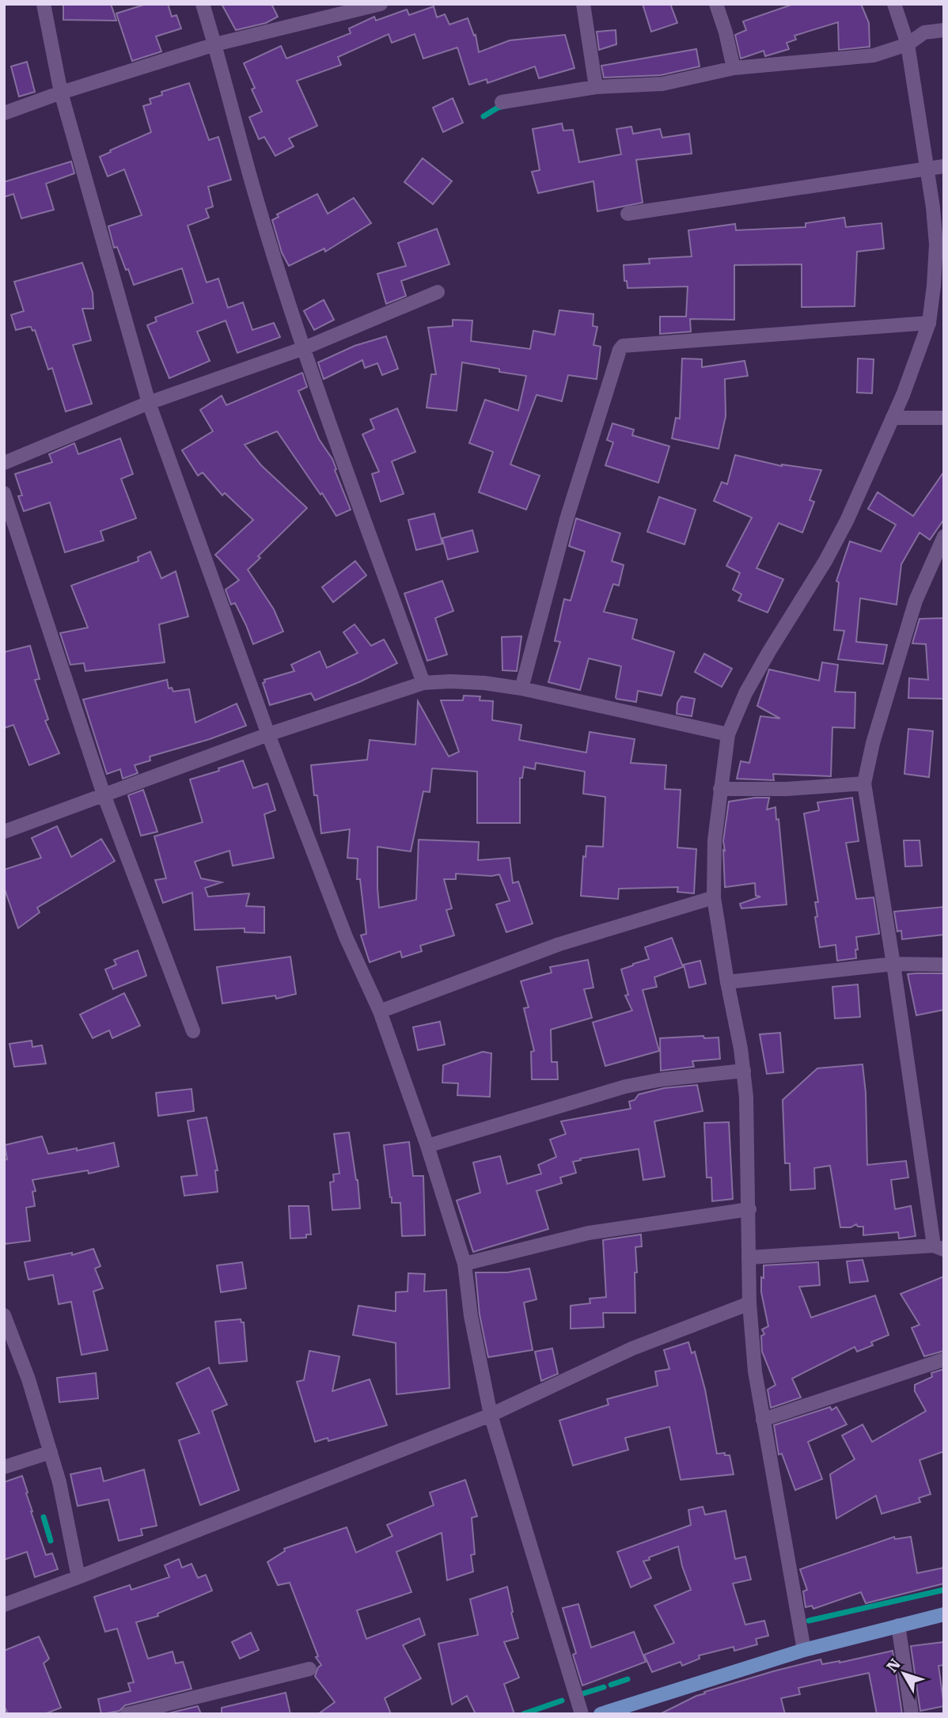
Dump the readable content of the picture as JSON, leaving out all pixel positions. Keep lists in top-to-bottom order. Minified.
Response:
{"north":"top left"}
